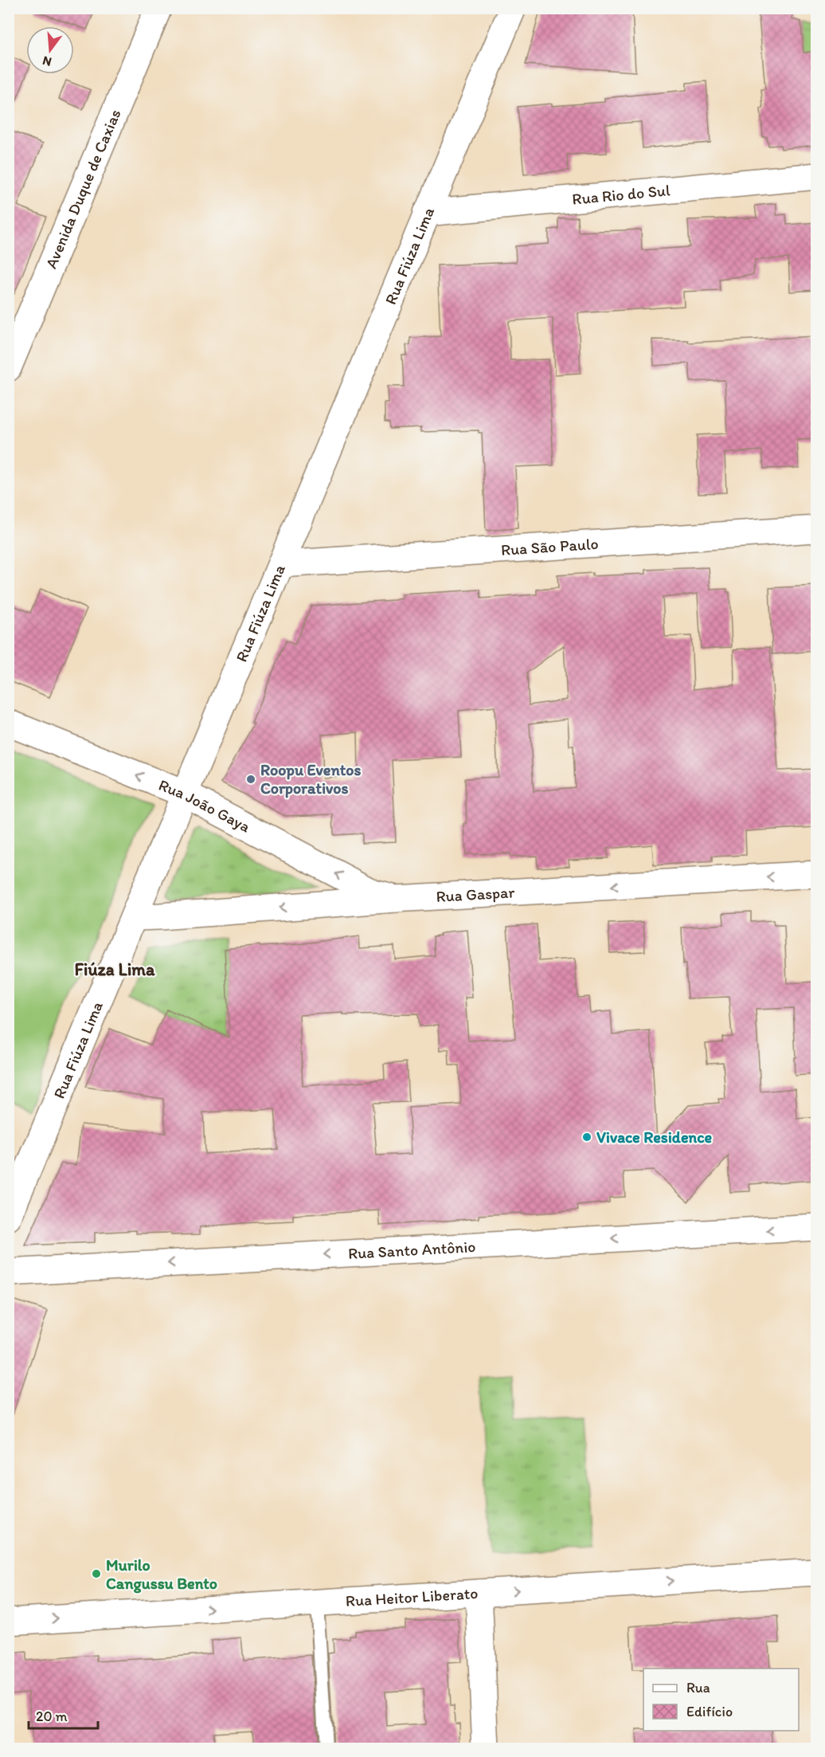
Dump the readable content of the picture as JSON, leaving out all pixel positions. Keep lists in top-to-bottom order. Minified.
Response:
{"streets":{"street":["Avenida Duque de Caxias","Rua Rio do Sul","Rua Fiúza Lima","Rua São Paulo","Rua João Gaya","Rua Gaspar","Rua Santo Antônio","Rua Heitor Liberato"]},"crossings":[["Rua Rio do Sul","Rua Fiúza Lima"],["Rua Fiúza Lima","Rua São Paulo"],["Rua Fiúza Lima","Rua João Gaya"],["Rua Fiúza Lima","Rua Gaspar"],["Rua João Gaya","Rua Gaspar"]],"one_way":["Rua João Gaya","Rua Gaspar","Rua Santo Antônio","Rua Heitor Liberato"],"districts":["Fiúza Lima"],"places":["Roopu Eventos Corporativos","Vivace Residence","Murilo Cangussu Bento"],"legend":["Rua","Edifício"],"scale_bar":"20 m","north":"bottom"}
